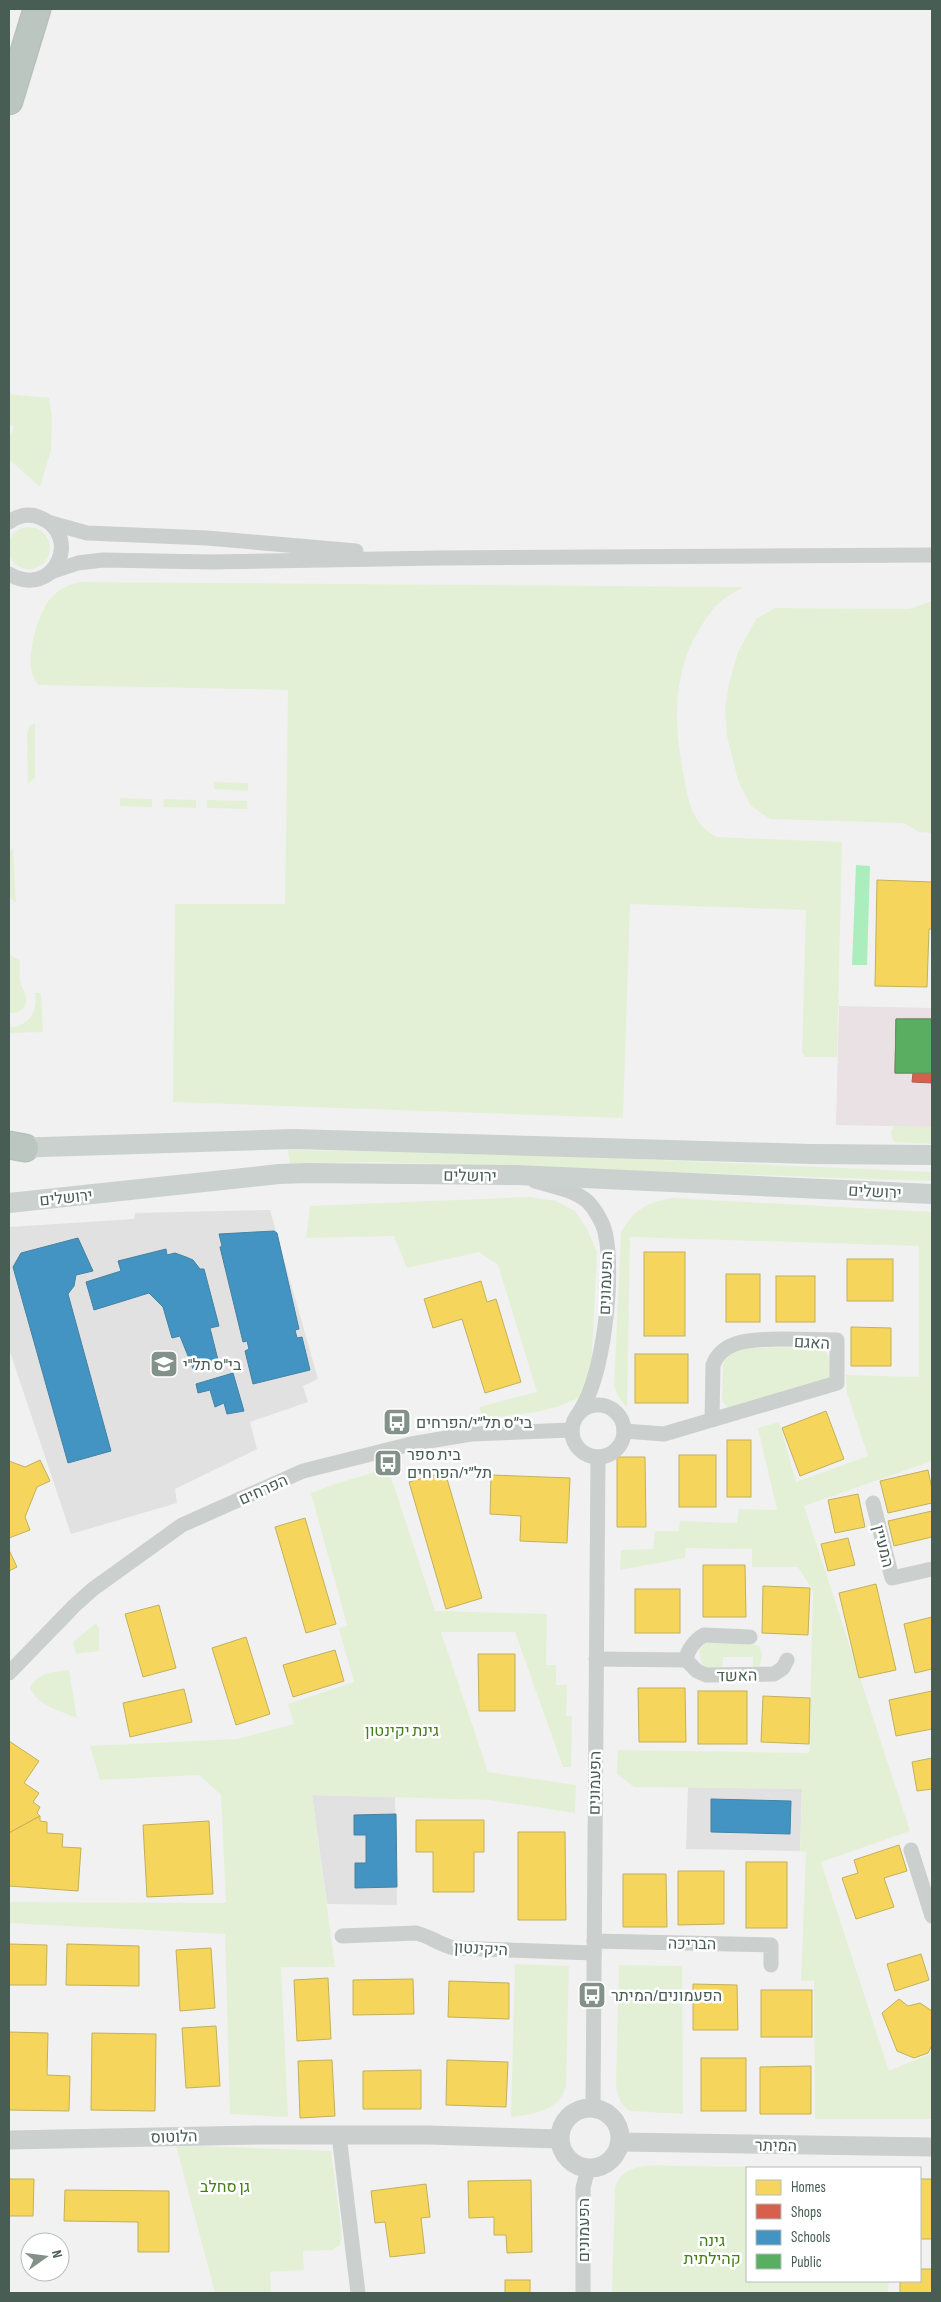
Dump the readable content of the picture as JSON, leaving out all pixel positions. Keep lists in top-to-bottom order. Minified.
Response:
{"streets":{"main road":["ירושלים"],"street":["הפעמונים","האגם","הפרחים","המעיין","האשד","הבריכה","היקינטון","הלוטוס","המיתר"]},"crossings":[["ירושלים","הפעמונים"],["הפעמונים","האגם"],["הפעמונים","הפרחים"],["הפעמונים","הבריכה"],["הפעמונים","היקינטון"],["הפעמונים","הלוטוס"],["הפעמונים","המיתר"],["האגם","הפרחים"],["הבריכה","היקינטון"],["הלוטוס","המיתר"]],"parks":["גינת יקינטון","גן סחלב","גינה קהילתית"],"places":{"school or university":["בי\"ס תל\"י"],"bus stop":["בי״ס תל״י/הפרחים","בית ספר תל״י/הפרחים","הפעמונים/המיתר"]},"legend":["Homes","Shops","Schools","Public"],"north":"right"}
